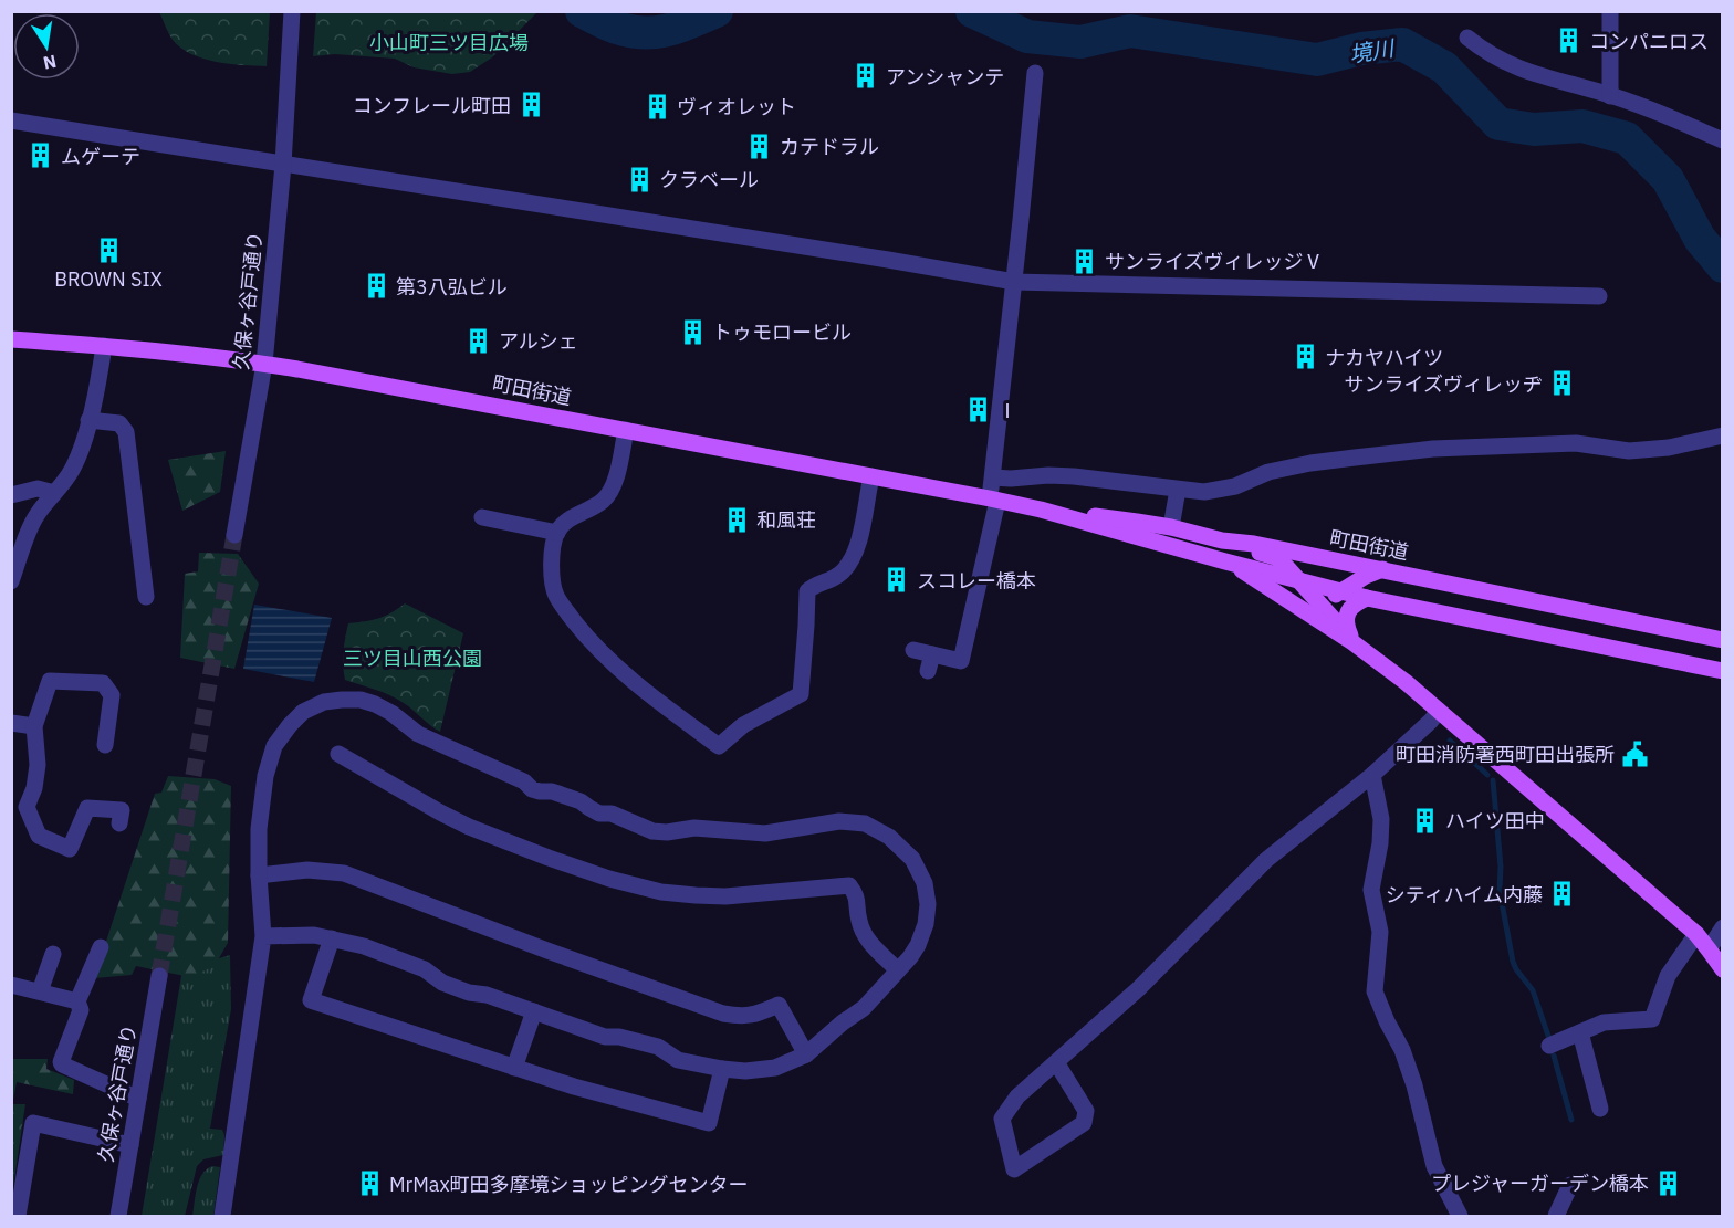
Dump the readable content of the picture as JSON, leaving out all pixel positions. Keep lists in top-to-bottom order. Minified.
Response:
{"streets":{"main road":["町田街道"],"street":["久保ヶ谷戸通り"]},"crossings":[["久保ヶ谷戸通り","町田街道"]],"water":["境川"],"parks":["小山町三ツ目広場","三ツ目山西公園"],"places":{"building":["コンパニロス","アンシャンテ","コンフレール町田","ヴィオレット","カテドラル","ムゲーテ","クラベール","BROWN SIX","サンライズヴィレッジⅤ","第3八弘ビル","トゥモロービル","アルシェ","ナカヤハイツ","サンライズヴィレッヂ","Ⅰ","和風荘","スコレー橋本","ハイツ田中","シティハイム内藤","プレジャーガーデン橋本","MrMax町田多摩境ショッピングセンター"],"public building":["町田消防署西町田出張所"]},"north":"bottom"}
